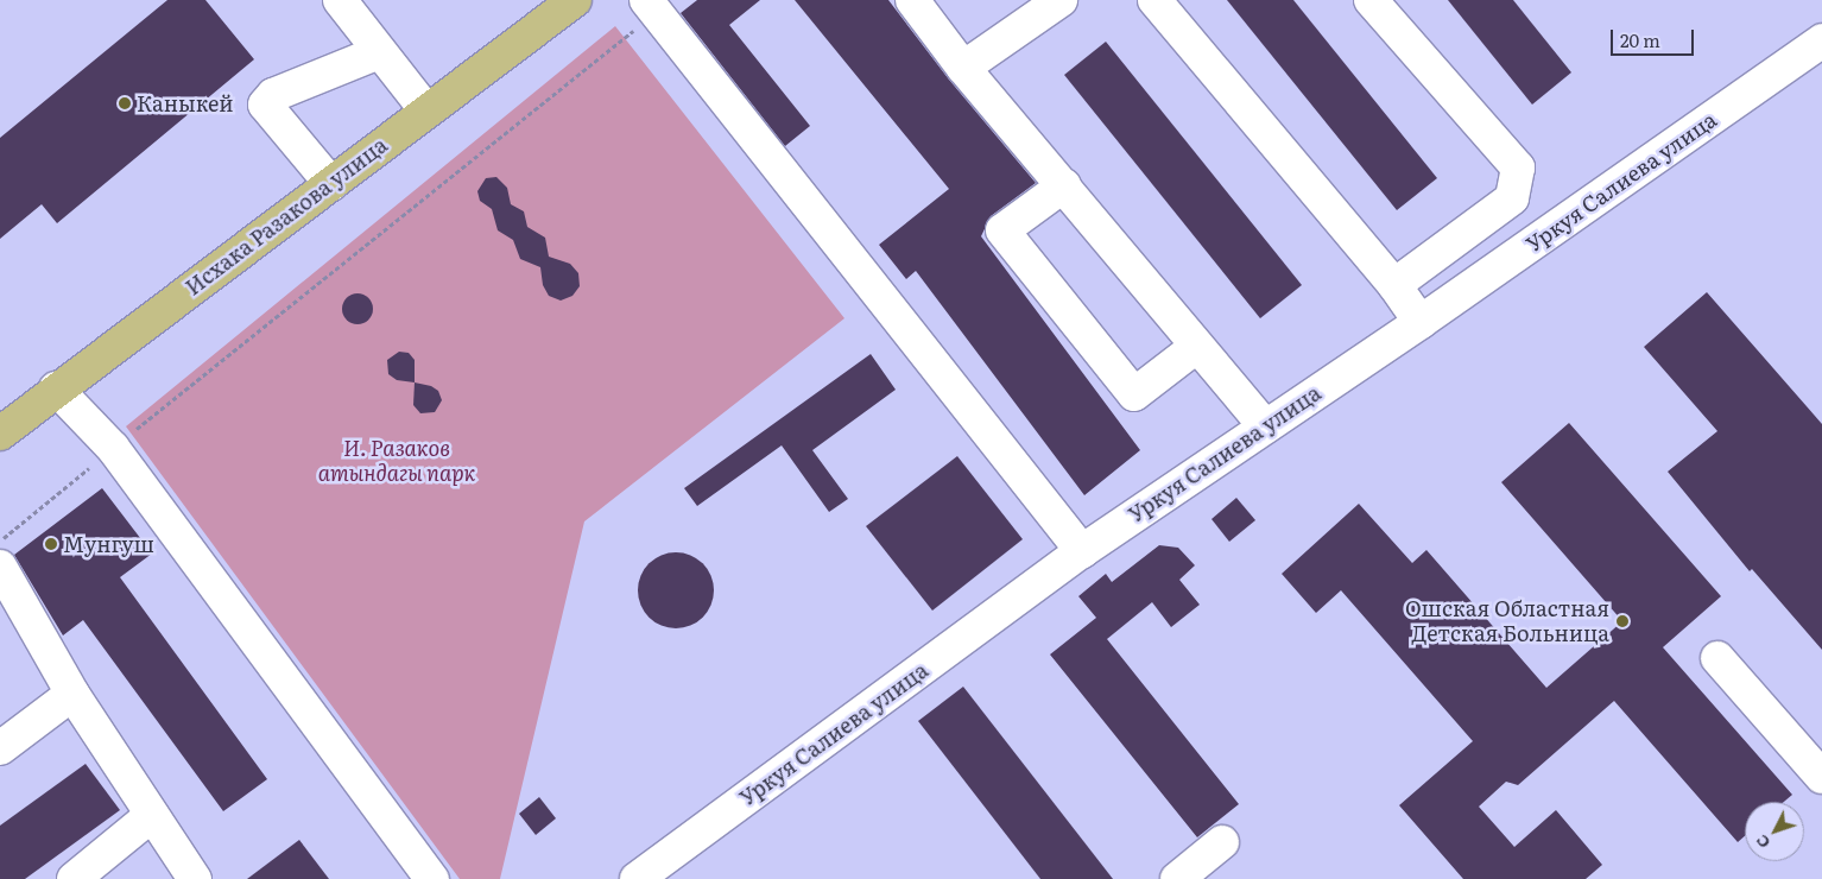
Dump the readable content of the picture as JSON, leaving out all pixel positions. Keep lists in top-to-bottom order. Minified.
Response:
{"streets":{"main road":["Исхака Разакова улица"],"street":["Уркуя Салиева улица"]},"parks":["И. Разаков атындагы парк"],"places":["Каныкей","Мунгуш","Ошская Областная Детская Больница"],"scale_bar":"20 m","north":"bottom left"}
